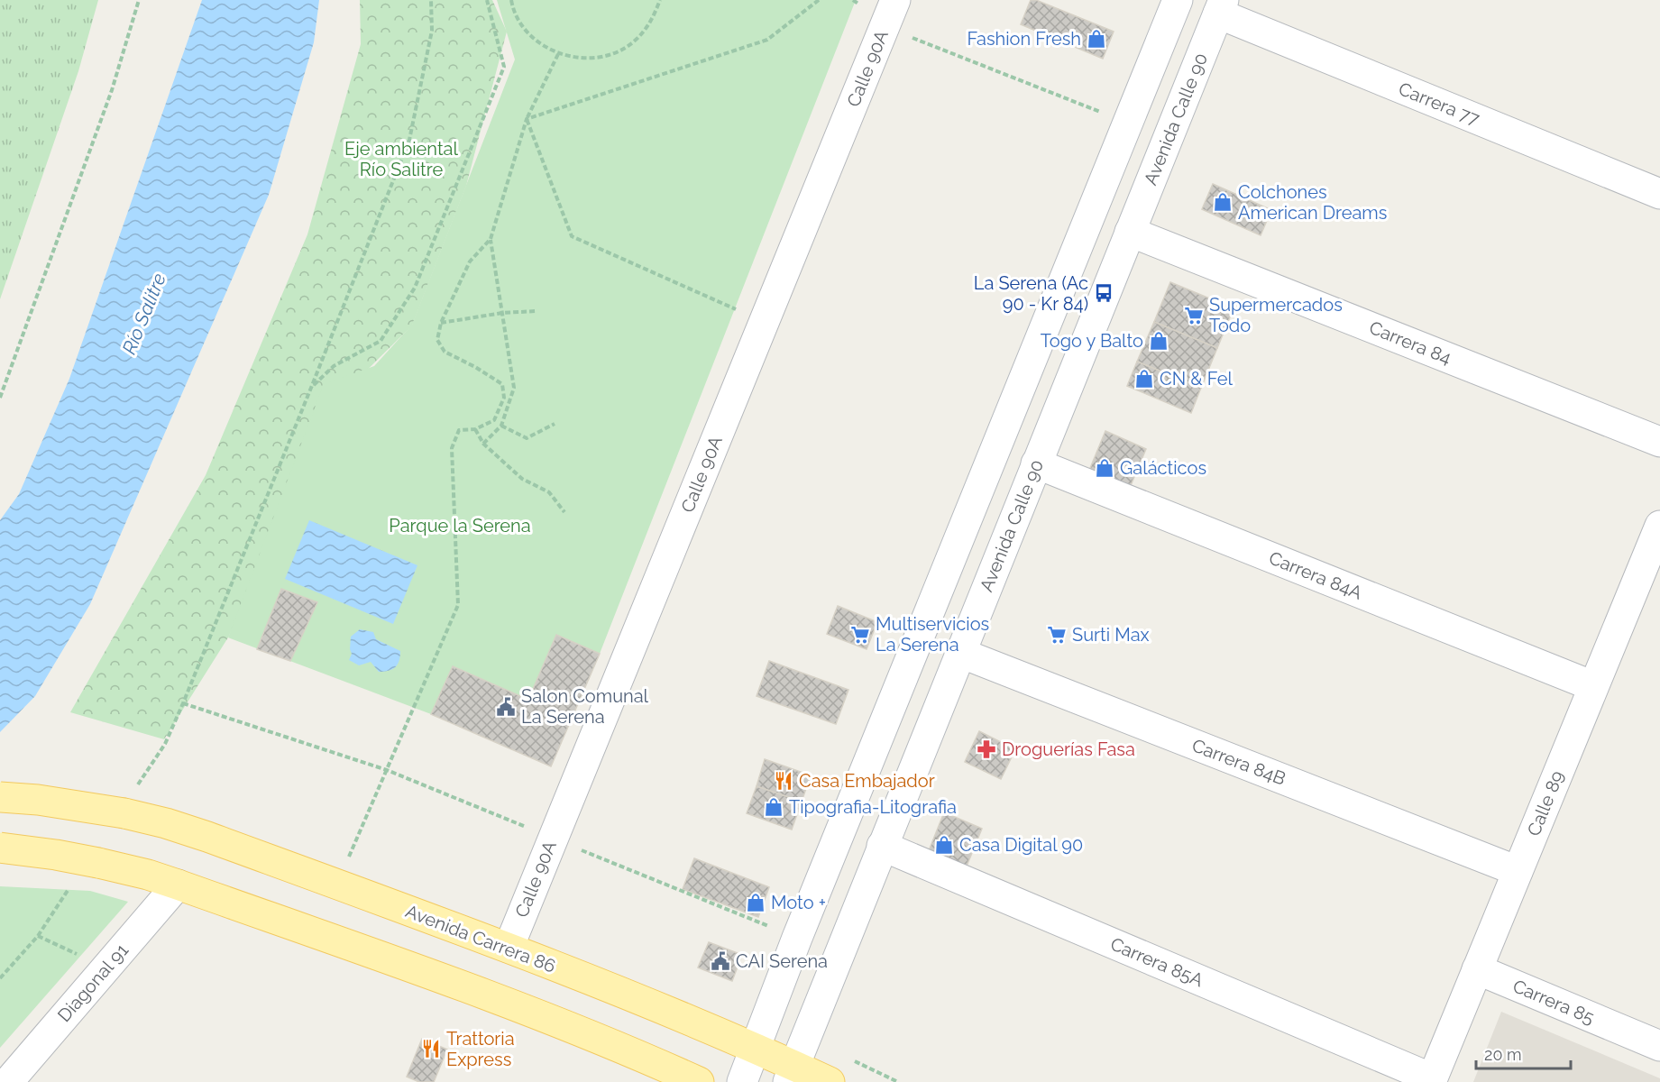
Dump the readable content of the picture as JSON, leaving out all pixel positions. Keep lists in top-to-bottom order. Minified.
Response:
{"streets":{"main road":["Avenida Carrera 86"],"street":["Calle 90A","Carrera 77","Avenida Calle 90","Carrera 84","Carrera 84A","Carrera 84B","Calle 89","Carrera 85A","Diagonal 91","Carrera 85"]},"crossings":[["Calle 90A","Avenida Carrera 86"],["Carrera 77","Avenida Calle 90"],["Avenida Calle 90","Carrera 84"],["Avenida Calle 90","Carrera 84A"],["Avenida Calle 90","Carrera 84B"],["Avenida Calle 90","Avenida Carrera 86"],["Avenida Calle 90","Carrera 85A"],["Carrera 84A","Calle 89"],["Carrera 84B","Calle 89"],["Calle 89","Carrera 85A"],["Calle 89","Carrera 85"]],"water":["Río Salitre"],"parks":["Eje ambiental Río Salitre","Parque la Serena"],"places":{"shop":["Fashion Fresh","Colchones American Dreams","Togo y Balto","CN & Fel","Galácticos","Tipografia-Litografia","Casa Digital 90","Moto +"],"bus stop":["La Serena (Ac 90 - Kr 84)"],"supermarket":["Supermercados Todo","Multiservicios La Serena","Surti Max"],"public building":["Salon Comunal La Serena","CAI Serena"],"pharmacy":["Droguerías Fasa"],"restaurant":["Casa Embajador","Trattoria Express"]},"scale_bar":"20 m"}
